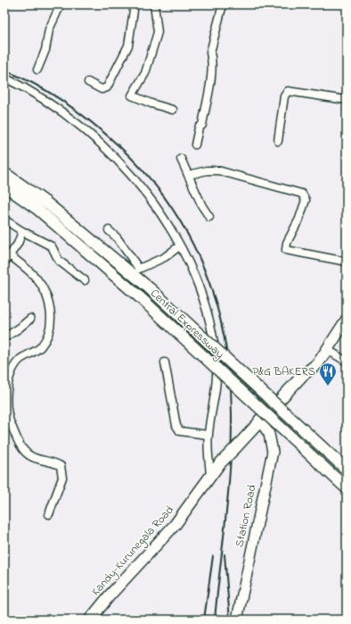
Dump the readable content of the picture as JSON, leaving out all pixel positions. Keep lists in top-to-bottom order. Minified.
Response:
{"streets":{"highway":["Central Expressway","Kandy-Kurunegala Road"],"main road":["Station Road"]},"crossings":[["Station Road","Kandy-Kurunegala Road"]],"places":{"restaurant":["P&G BAKERS"]}}
